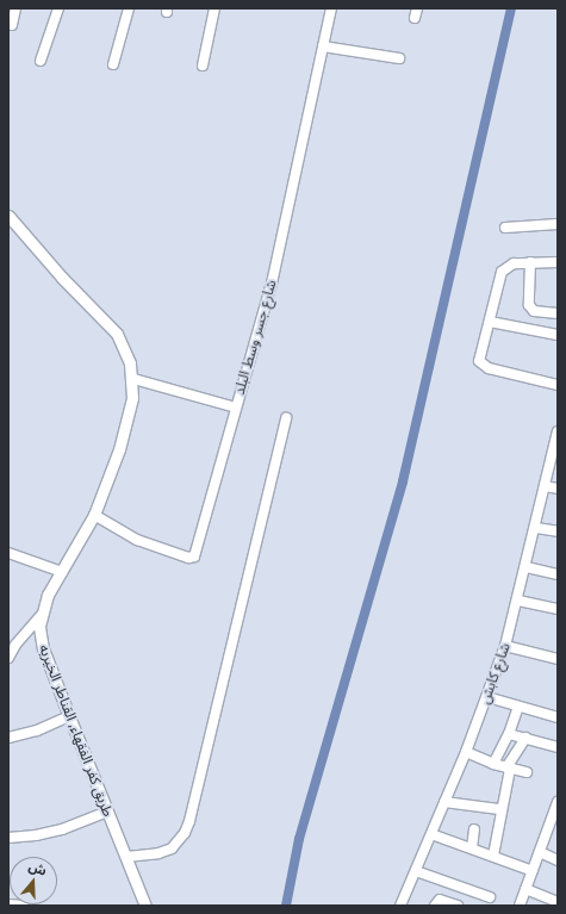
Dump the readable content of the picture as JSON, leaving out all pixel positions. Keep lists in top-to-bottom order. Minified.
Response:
{"streets":{"street":["شارع جسر وسط البلد","شارع كابش","طريق كفر الفقهاء, القناطر الخيريه"]},"crossings":[["شارع جسر وسط البلد","طريق كفر الفقهاء, القناطر الخيريه"]],"north":"top"}
